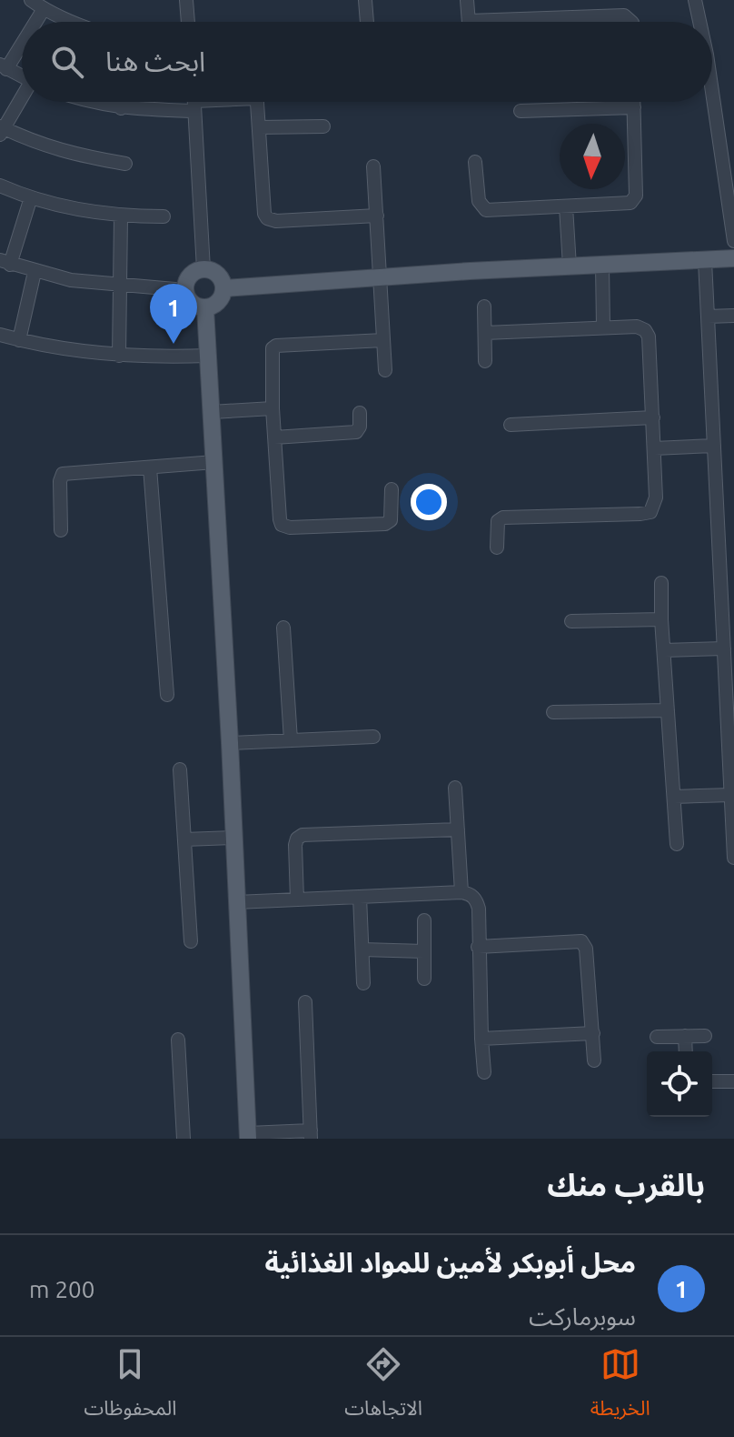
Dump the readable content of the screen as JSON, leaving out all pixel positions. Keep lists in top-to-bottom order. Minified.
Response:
{"north":"bottom","page":{"search":"ابحث هنا","pins":"1","heading":"بالقرب منك","list":[{"mark":"1","name":"محل أبوبكر لأمين للمواد الغذائية","note":"سوبرماركت","value":"200 m"}],"nav":["الخريطة","الاتجاهات","المحفوظات"]}}
